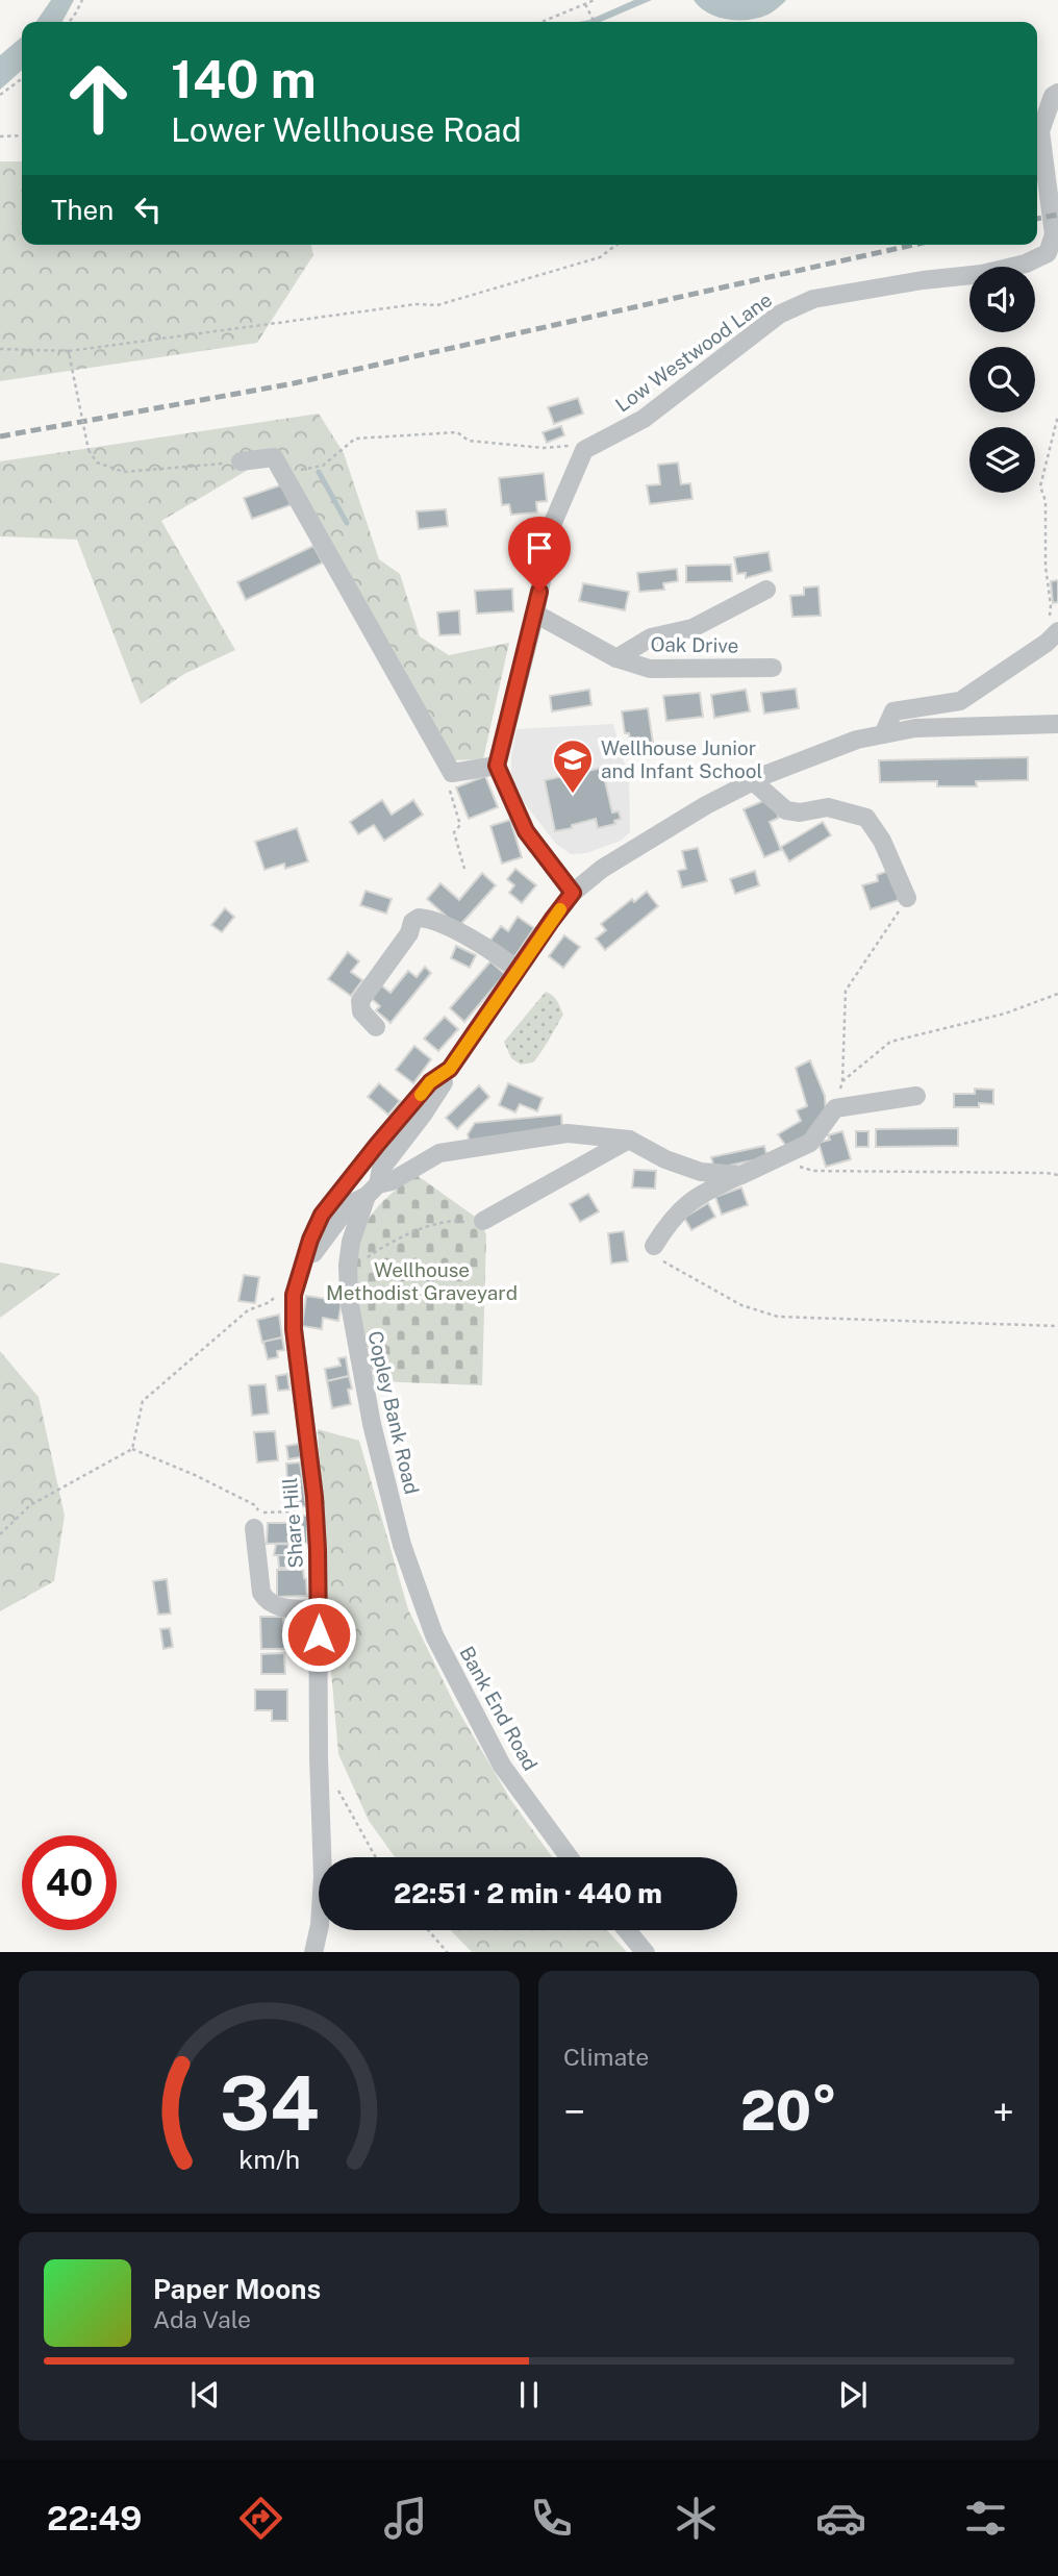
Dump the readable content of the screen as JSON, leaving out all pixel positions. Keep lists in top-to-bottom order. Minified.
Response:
{"streets":{"street":["Low Westwood Lane","Oak Drive","Copley Bank Road","Share Hill","Bank End Road"]},"crossings":[["Low Westwood Lane","Oak Drive"],["Copley Bank Road","Share Hill"],["Copley Bank Road","Bank End Road"]],"parks":["Wellhouse Methodist Graveyard"],"places":{"school or university":["Wellhouse Junior and Infant School"]},"page":{"turn":["140 m","Lower Wellhouse Road"],"then":"Then","limit":"40","trip":"22:51 · 2 min · 440 m","tile":"Climate","heat":["−","20°","+"],"song":["Paper Moons","Ada Vale"],"tabs":"22:49","gauge":["34","km/h"]}}
